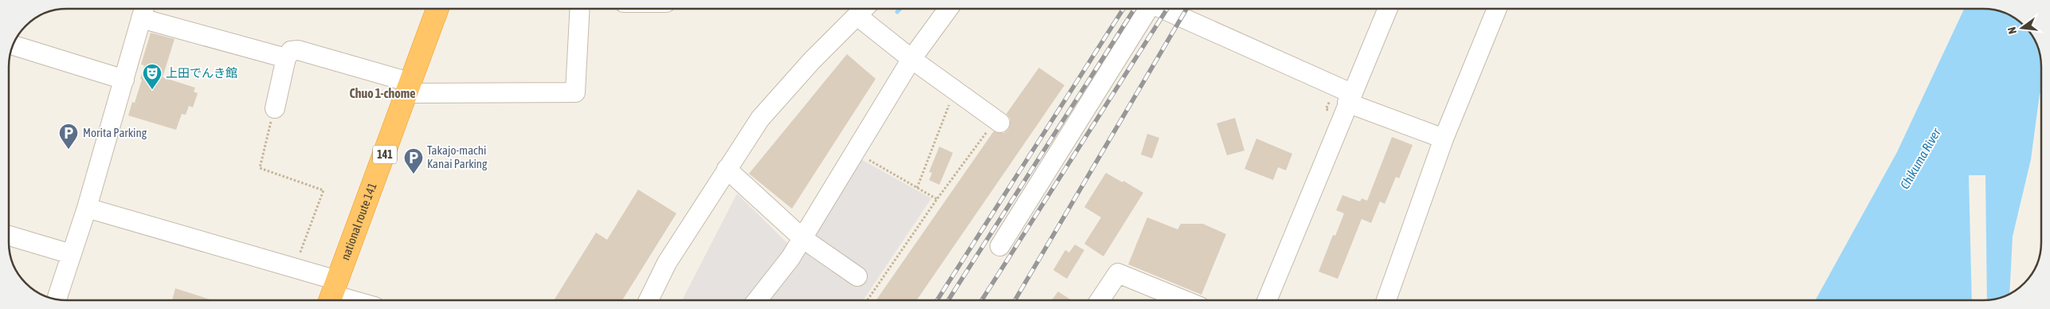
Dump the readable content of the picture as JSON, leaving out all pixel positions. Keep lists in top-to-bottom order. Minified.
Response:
{"streets":{"highway":["141","national route 141"]},"districts":["Chuo 1-chome"],"water":["Chikuma River"],"places":{"theatre":["上田でんき館"],"parking":["Morita Parking","Takajo-machi Kanai Parking"]},"north":"left"}
